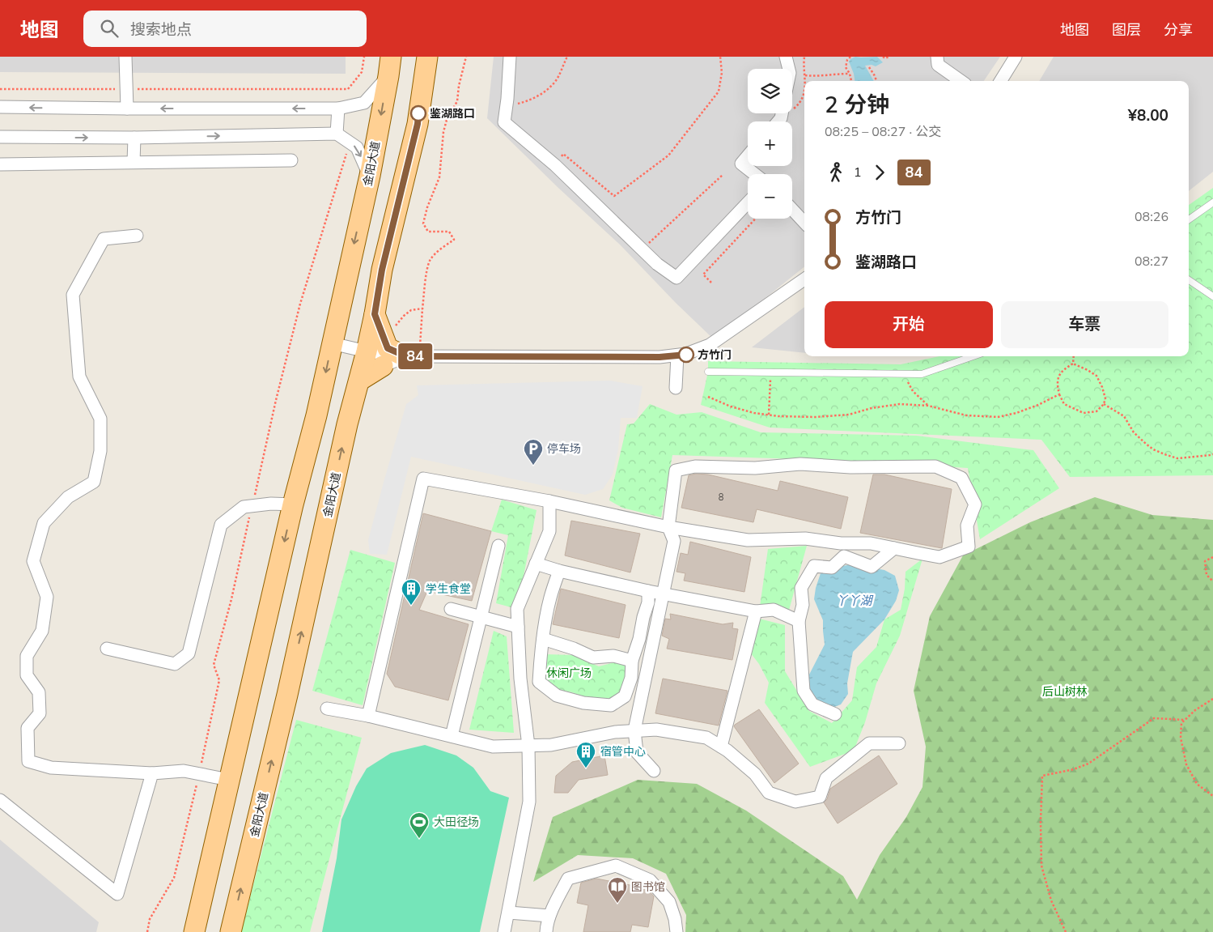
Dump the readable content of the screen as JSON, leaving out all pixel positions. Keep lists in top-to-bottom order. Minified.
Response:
{"streets":{"main road":["金阳大道"]},"water":["丫丫湖"],"parks":["休闲广场","后山树林"],"places":{"other":["鉴湖路口","方竹门"],"parking":["停车场"],"building":["学生食堂","宿管中心"],"sports":["大田径场"],"library":["图书馆"]},"lines":["bus line 84"],"house_numbers":["8"],"page":{"header":"地图","search":"搜索地点","nav":["地图","图层","分享"],"on_map":"84","map_buttons":["+","−"],"heading":["2 分钟","08:25 – 08:27 · 公交","¥8.00"],"legs":["1","84"],"list":[{"name":"方竹门","value":"08:26"},{"name":"鉴湖路口","value":"08:27"}],"buttons":["开始","车票"]}}
